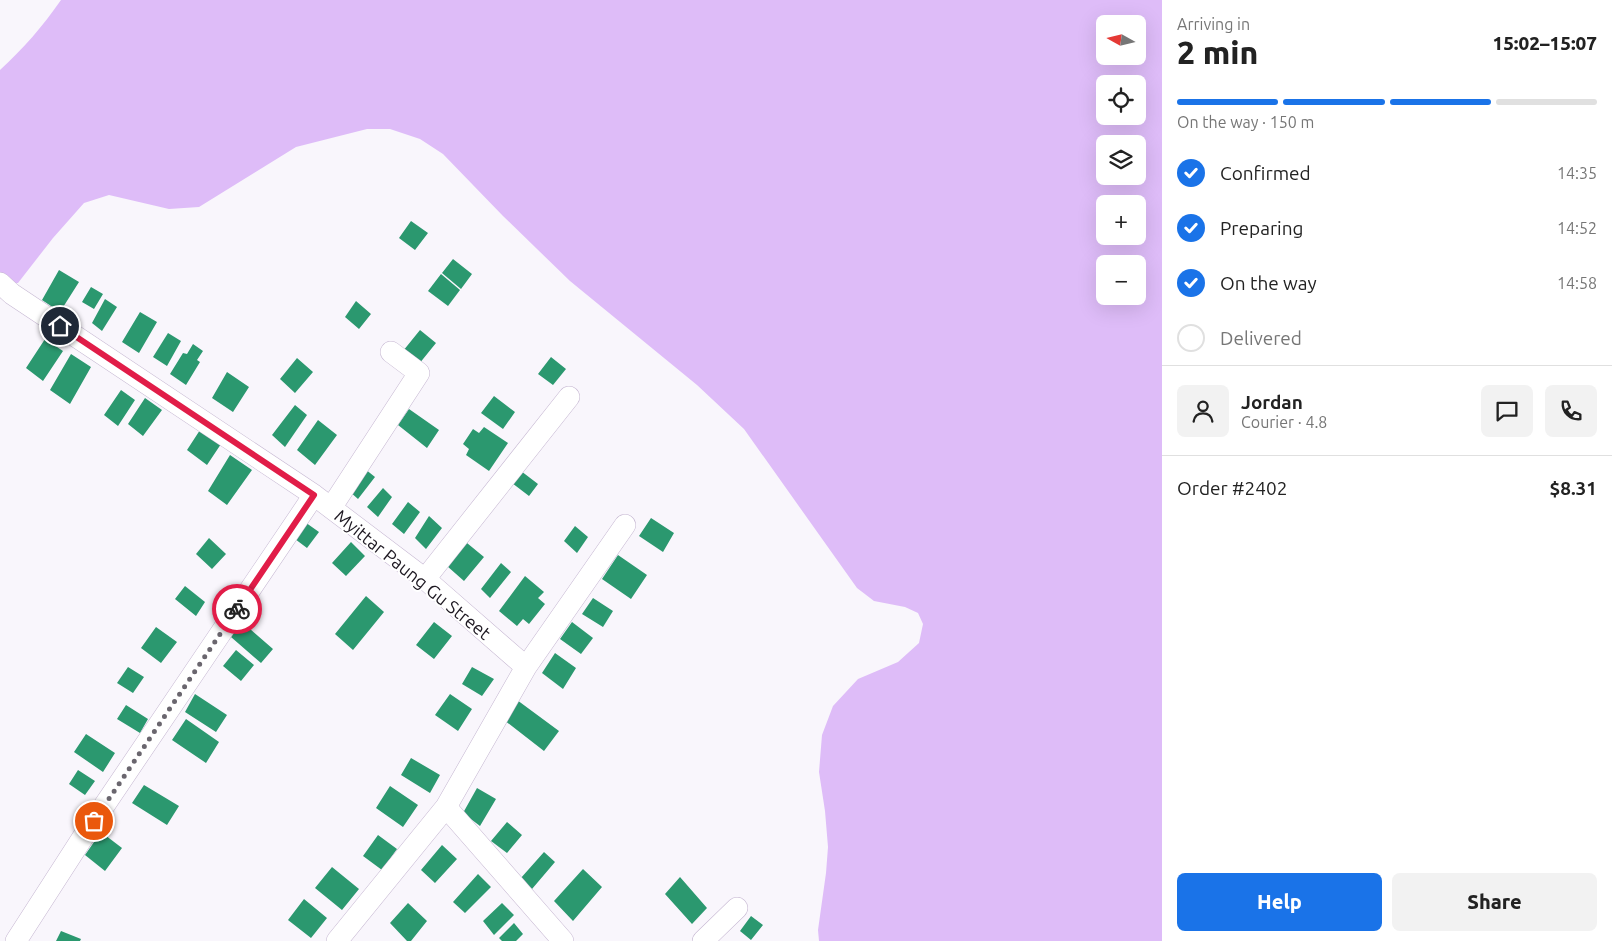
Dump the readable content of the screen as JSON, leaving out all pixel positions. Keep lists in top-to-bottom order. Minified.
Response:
{"streets":{"street":["Myittar Paung Gu Street"]},"north":"left","page":{"heading":["2 min","Arriving in","15:02–15:07"],"panel":["Jordan","Courier · 4.8","Order #2402","$8.31"],"map_buttons":["+","−"],"bar":"On the way · 150 m","list":[["Confirmed","14:35"],["Preparing","14:52"],["On the way","14:58"],"Delivered"],"buttons":["Help","Share"]}}
